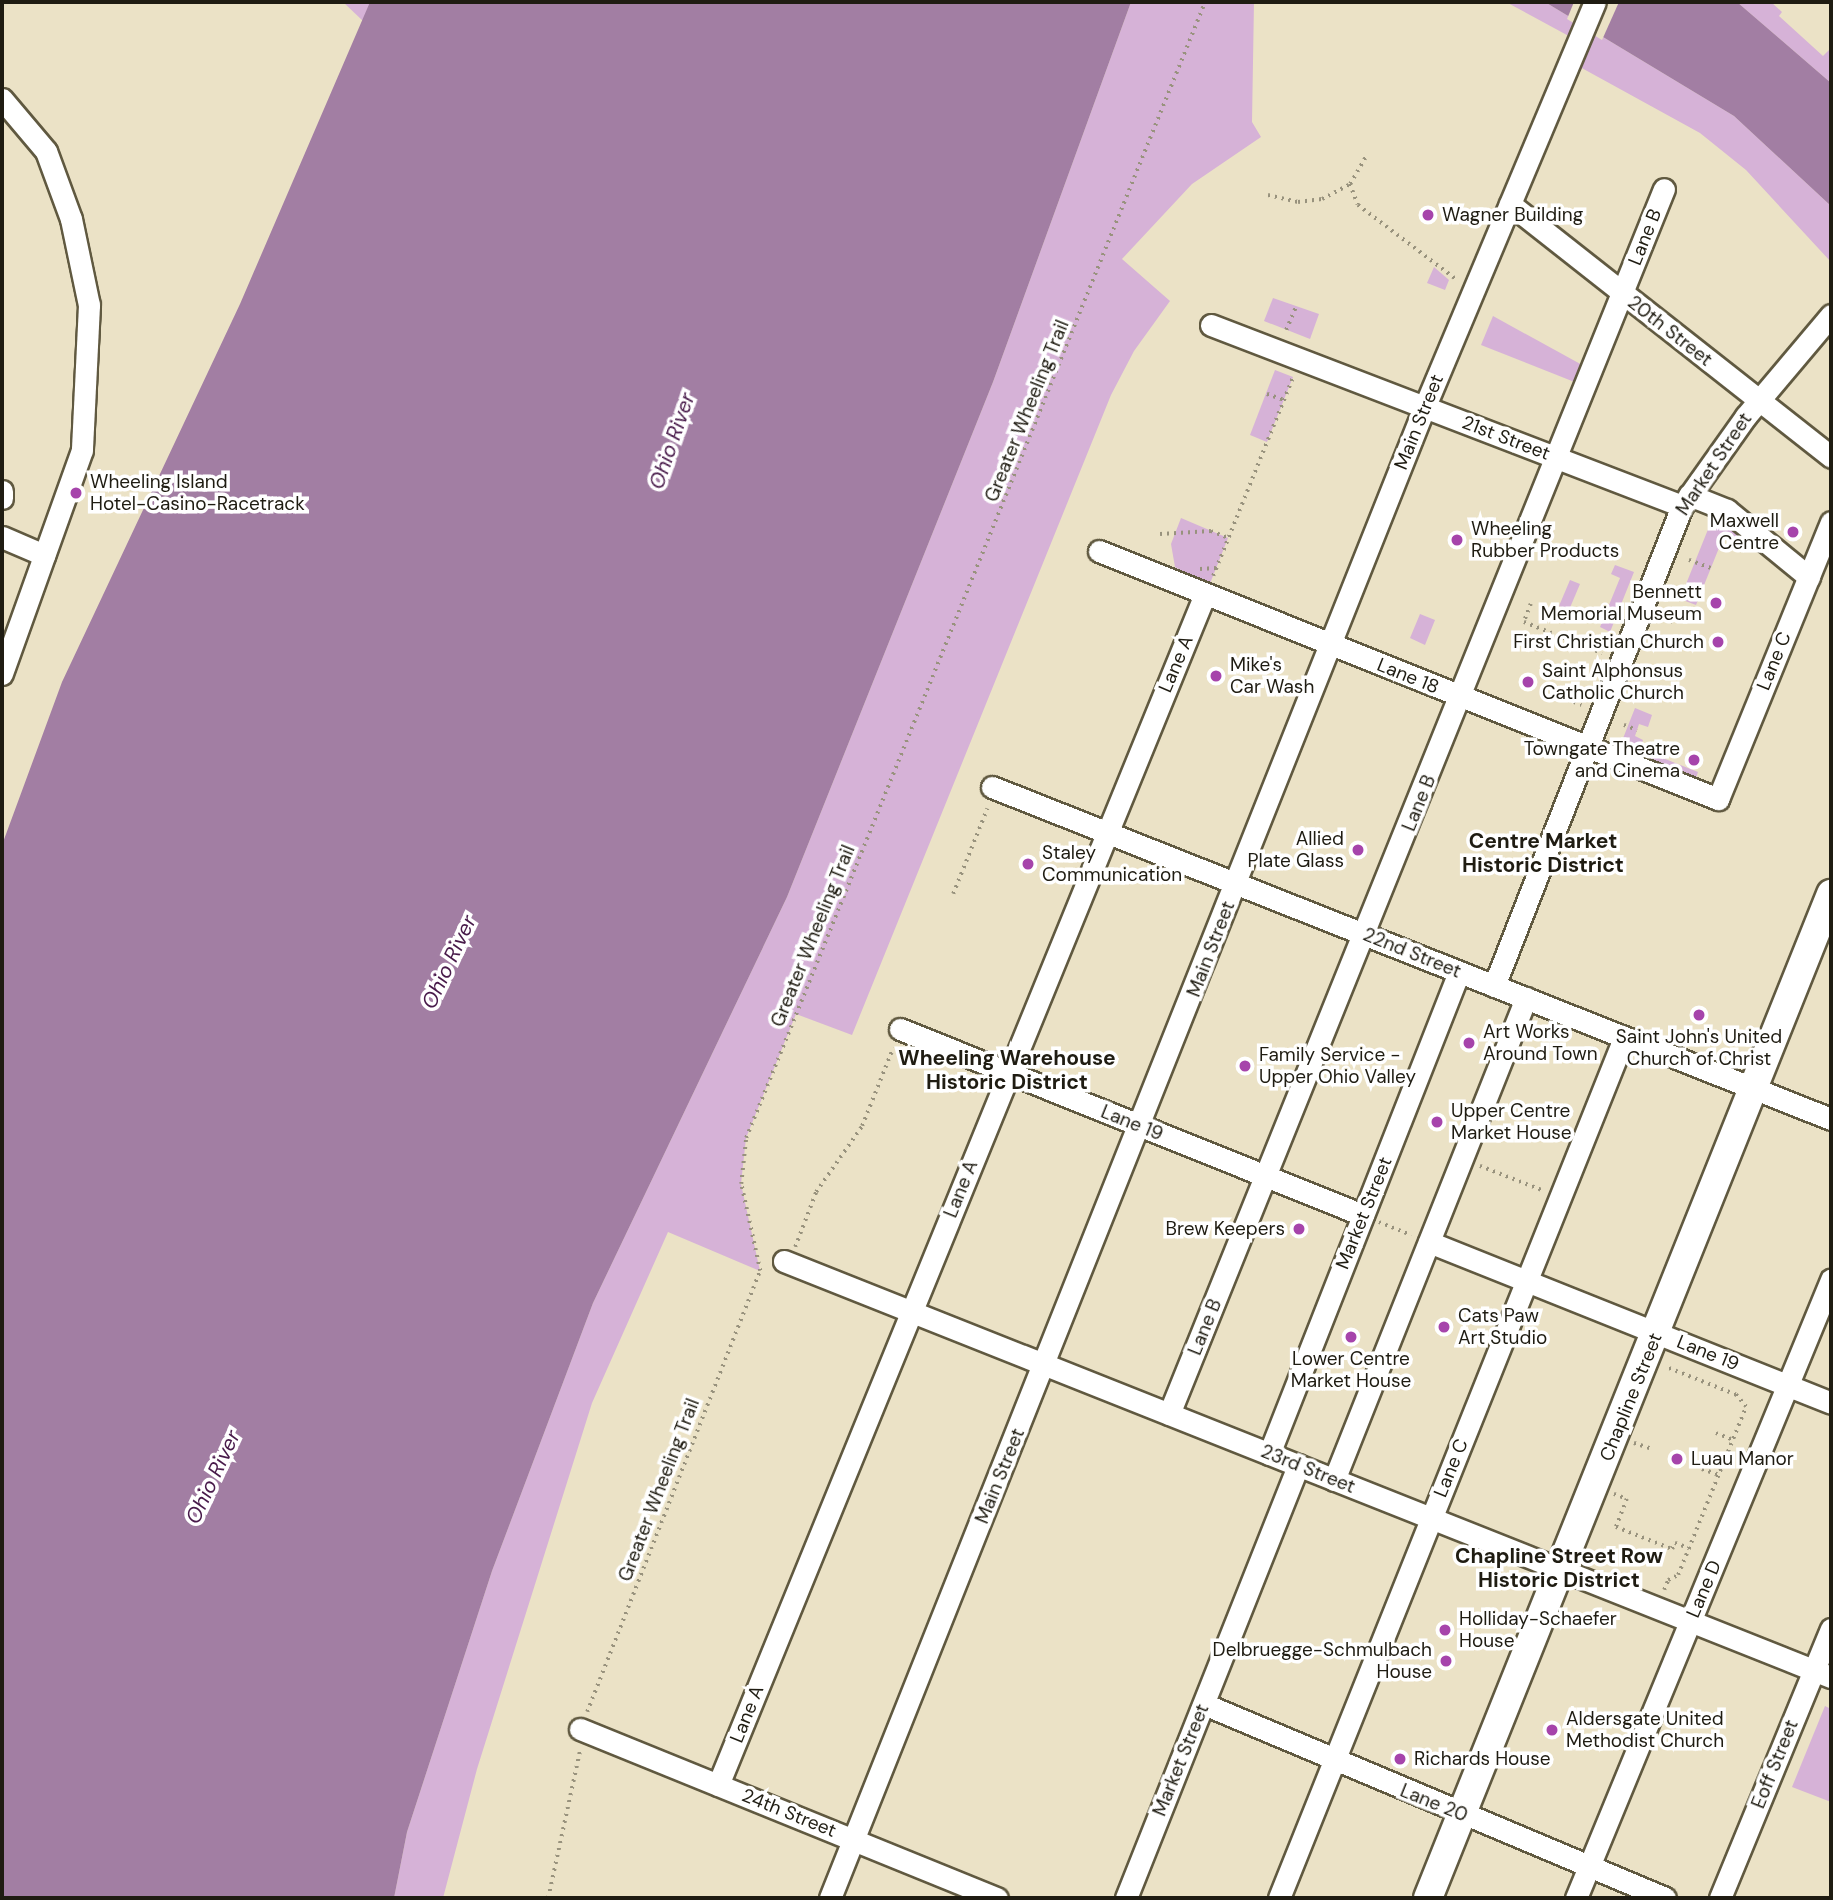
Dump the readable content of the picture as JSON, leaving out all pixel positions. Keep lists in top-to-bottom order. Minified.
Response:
{"streets":{"main road":["Chapline Street"],"street":["Lane B","20th Street","Main Street","21st Street","Market Street","Lane C","Lane A","Lane 18","22nd Street","Lane 19","23rd Street","Lane D","Eoff Street","Lane 20","24th Street"],"path":["Greater Wheeling Trail"]},"crossings":[["Lane B","20th Street"],["Lane B","21st Street"],["Lane B","Lane 18"],["Lane B","22nd Street"],["Lane B","Lane 19"],["Lane B","23rd Street"],["20th Street","Main Street"],["20th Street","Market Street"],["Greater Wheeling Trail","24th Street"],["Main Street","21st Street"],["Main Street","Lane 18"],["Main Street","22nd Street"],["Main Street","Lane 19"],["Main Street","23rd Street"],["Main Street","24th Street"],["21st Street","Market Street"],["21st Street","Lane C"],["Market Street","Lane 18"],["Market Street","22nd Street"],["Market Street","Lane 19"],["Market Street","23rd Street"],["Market Street","Lane 20"],["Lane C","Lane 18"],["Lane C","22nd Street"],["Lane C","Lane 19"],["Lane C","23rd Street"],["Lane C","Lane 20"],["Lane A","Lane 18"],["Lane A","22nd Street"],["Lane A","Lane 19"],["Lane A","23rd Street"],["Lane A","24th Street"],["22nd Street","Chapline Street"],["Lane 19","Chapline Street"],["Lane 19","Lane D"],["Chapline Street","23rd Street"],["Chapline Street","Lane 20"],["23rd Street","Lane D"],["23rd Street","Eoff Street"],["Lane D","Lane 20"]],"districts":["Centre Market Historic District","Wheeling Warehouse Historic District","Chapline Street Row Historic District"],"water":["Ohio River"],"places":["Wagner Building","Wheeling Island Hotel-Casino-Racetrack","Maxwell Centre","Wheeling Rubber Products","Bennett Memorial Museum","First Christian Church","Mike's Car Wash","Saint Alphonsus Catholic Church","Towngate Theatre and Cinema","Allied Plate Glass","Staley Communication","Saint John's United Church of Christ","Art Works Around Town","Family Service - Upper Ohio Valley","Upper Centre Market House","Brew Keepers","Cats Paw Art Studio","Lower Centre Market House","Luau Manor","Holliday-Schaefer House","Delbruegge-Schmulbach House","Aldersgate United Methodist Church","Richards House"]}
